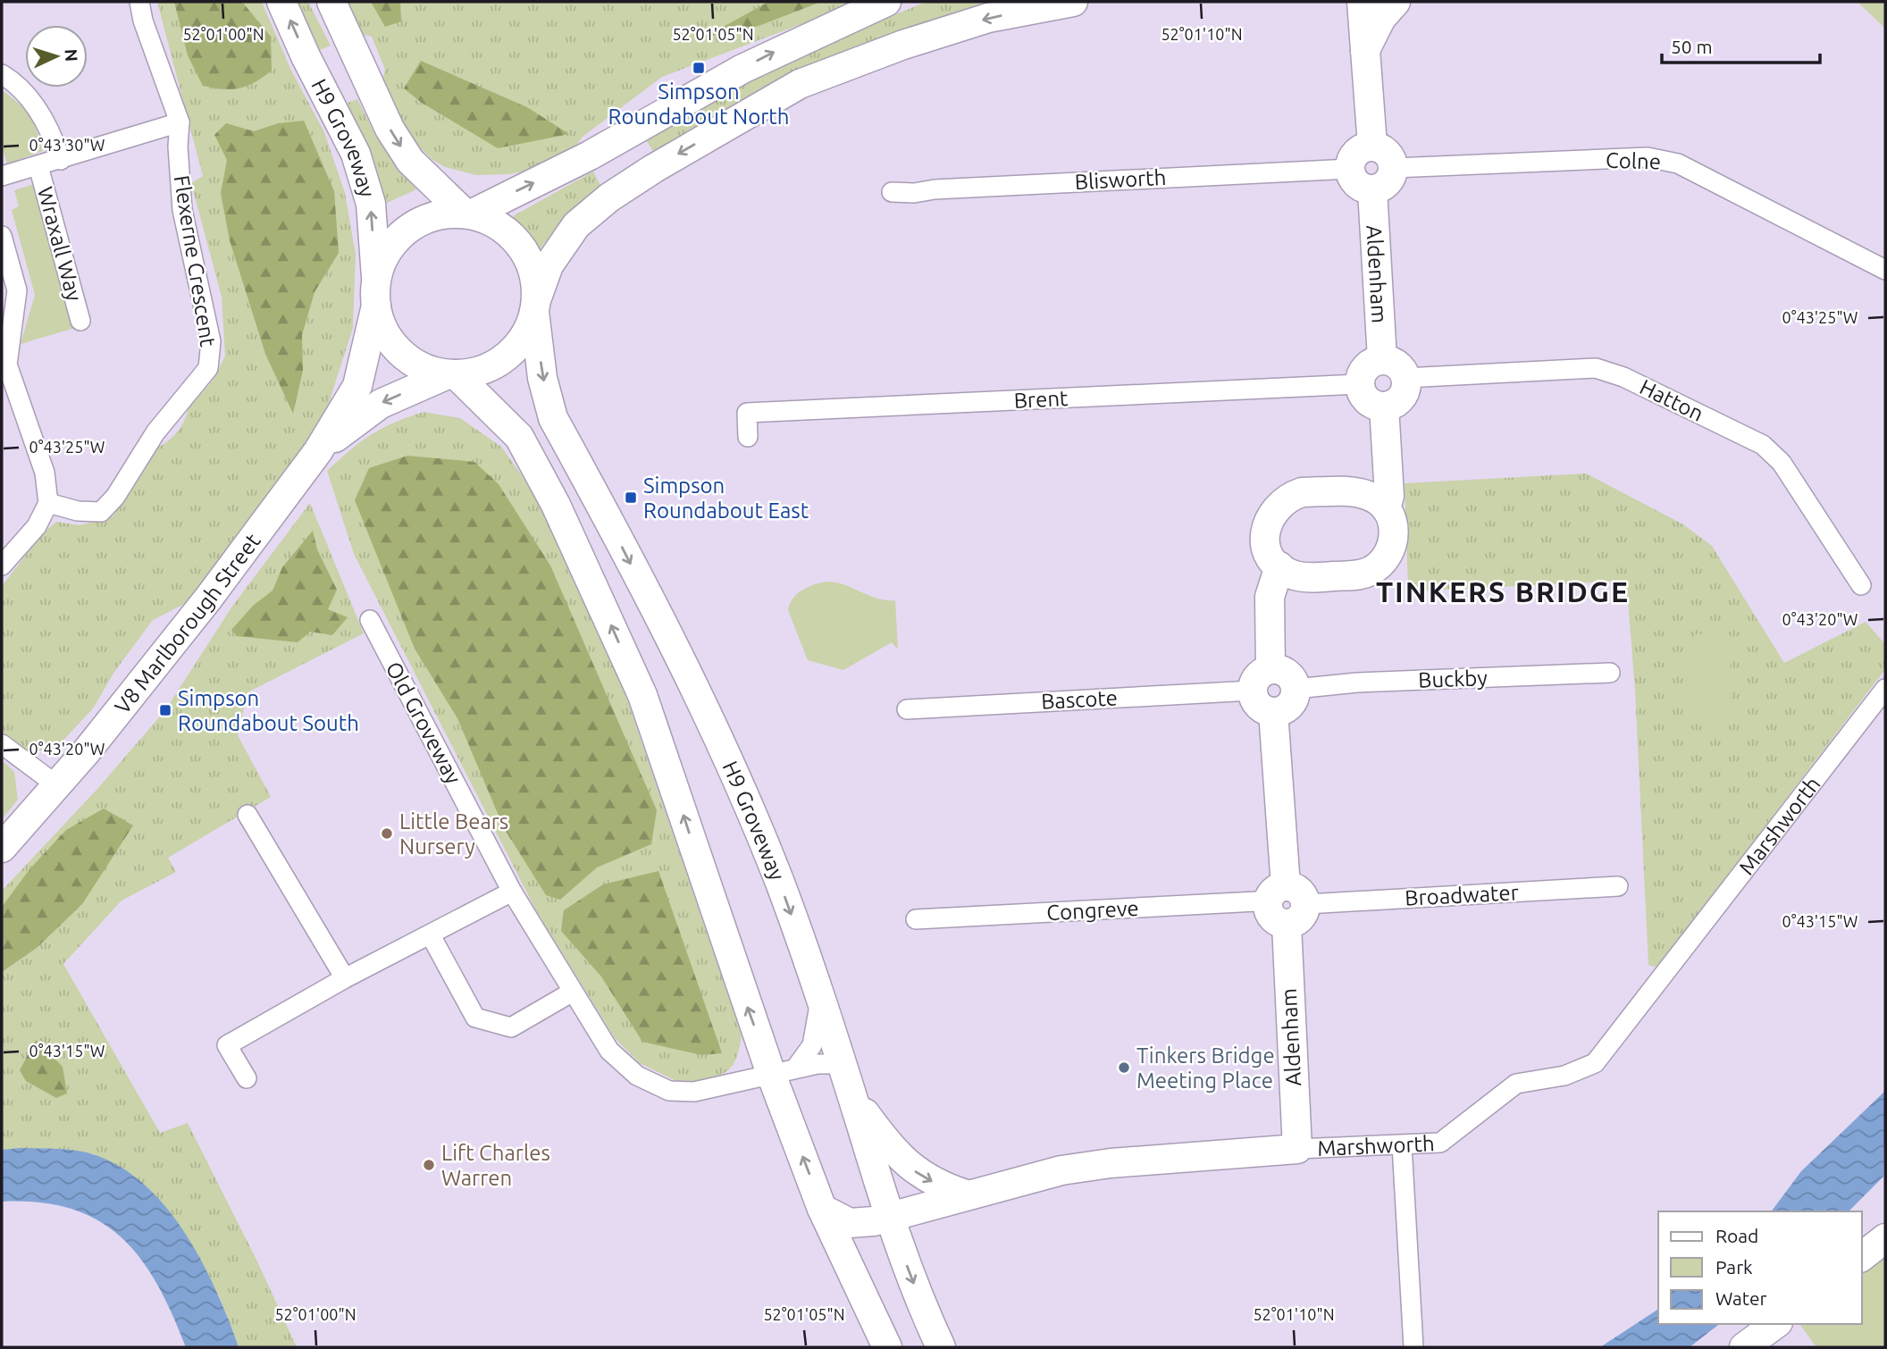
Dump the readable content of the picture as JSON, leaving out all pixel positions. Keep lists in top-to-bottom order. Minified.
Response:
{"streets":{"street":["H9 Groveway","Colne","Blisworth","Wraxall Way","Flexerne Crescent","Aldenham","Brent","Hatton","V8 Marlborough Street","Buckby","Bascote","Old Groveway","Marshworth","Broadwater","Congreve"]},"crossings":[["H9 Groveway","V8 Marlborough Street"],["H9 Groveway","Old Groveway"],["Colne","Blisworth"],["Colne","Aldenham"],["Blisworth","Aldenham"],["Wraxall Way","Flexerne Crescent"],["Aldenham","Brent"],["Aldenham","Hatton"],["Aldenham","Buckby"],["Aldenham","Bascote"],["Aldenham","Marshworth"],["Aldenham","Broadwater"],["Aldenham","Congreve"],["Brent","Hatton"],["Buckby","Bascote"],["Broadwater","Congreve"]],"districts":["TINKERS BRIDGE"],"places":{"transit":["Simpson Roundabout North","Simpson Roundabout East","Simpson Roundabout South"],"other":["Little Bears Nursery","Tinkers Bridge Meeting Place","Lift Charles Warren"]},"legend":["Road","Park","Water"],"scale_bar":"50 m","north":"right","coordinates":["52°01'00\"N","52°01'05\"N","52°01'10\"N","0°43'30\"W","0°43'25\"W","0°43'20\"W","0°43'15\"W"]}
